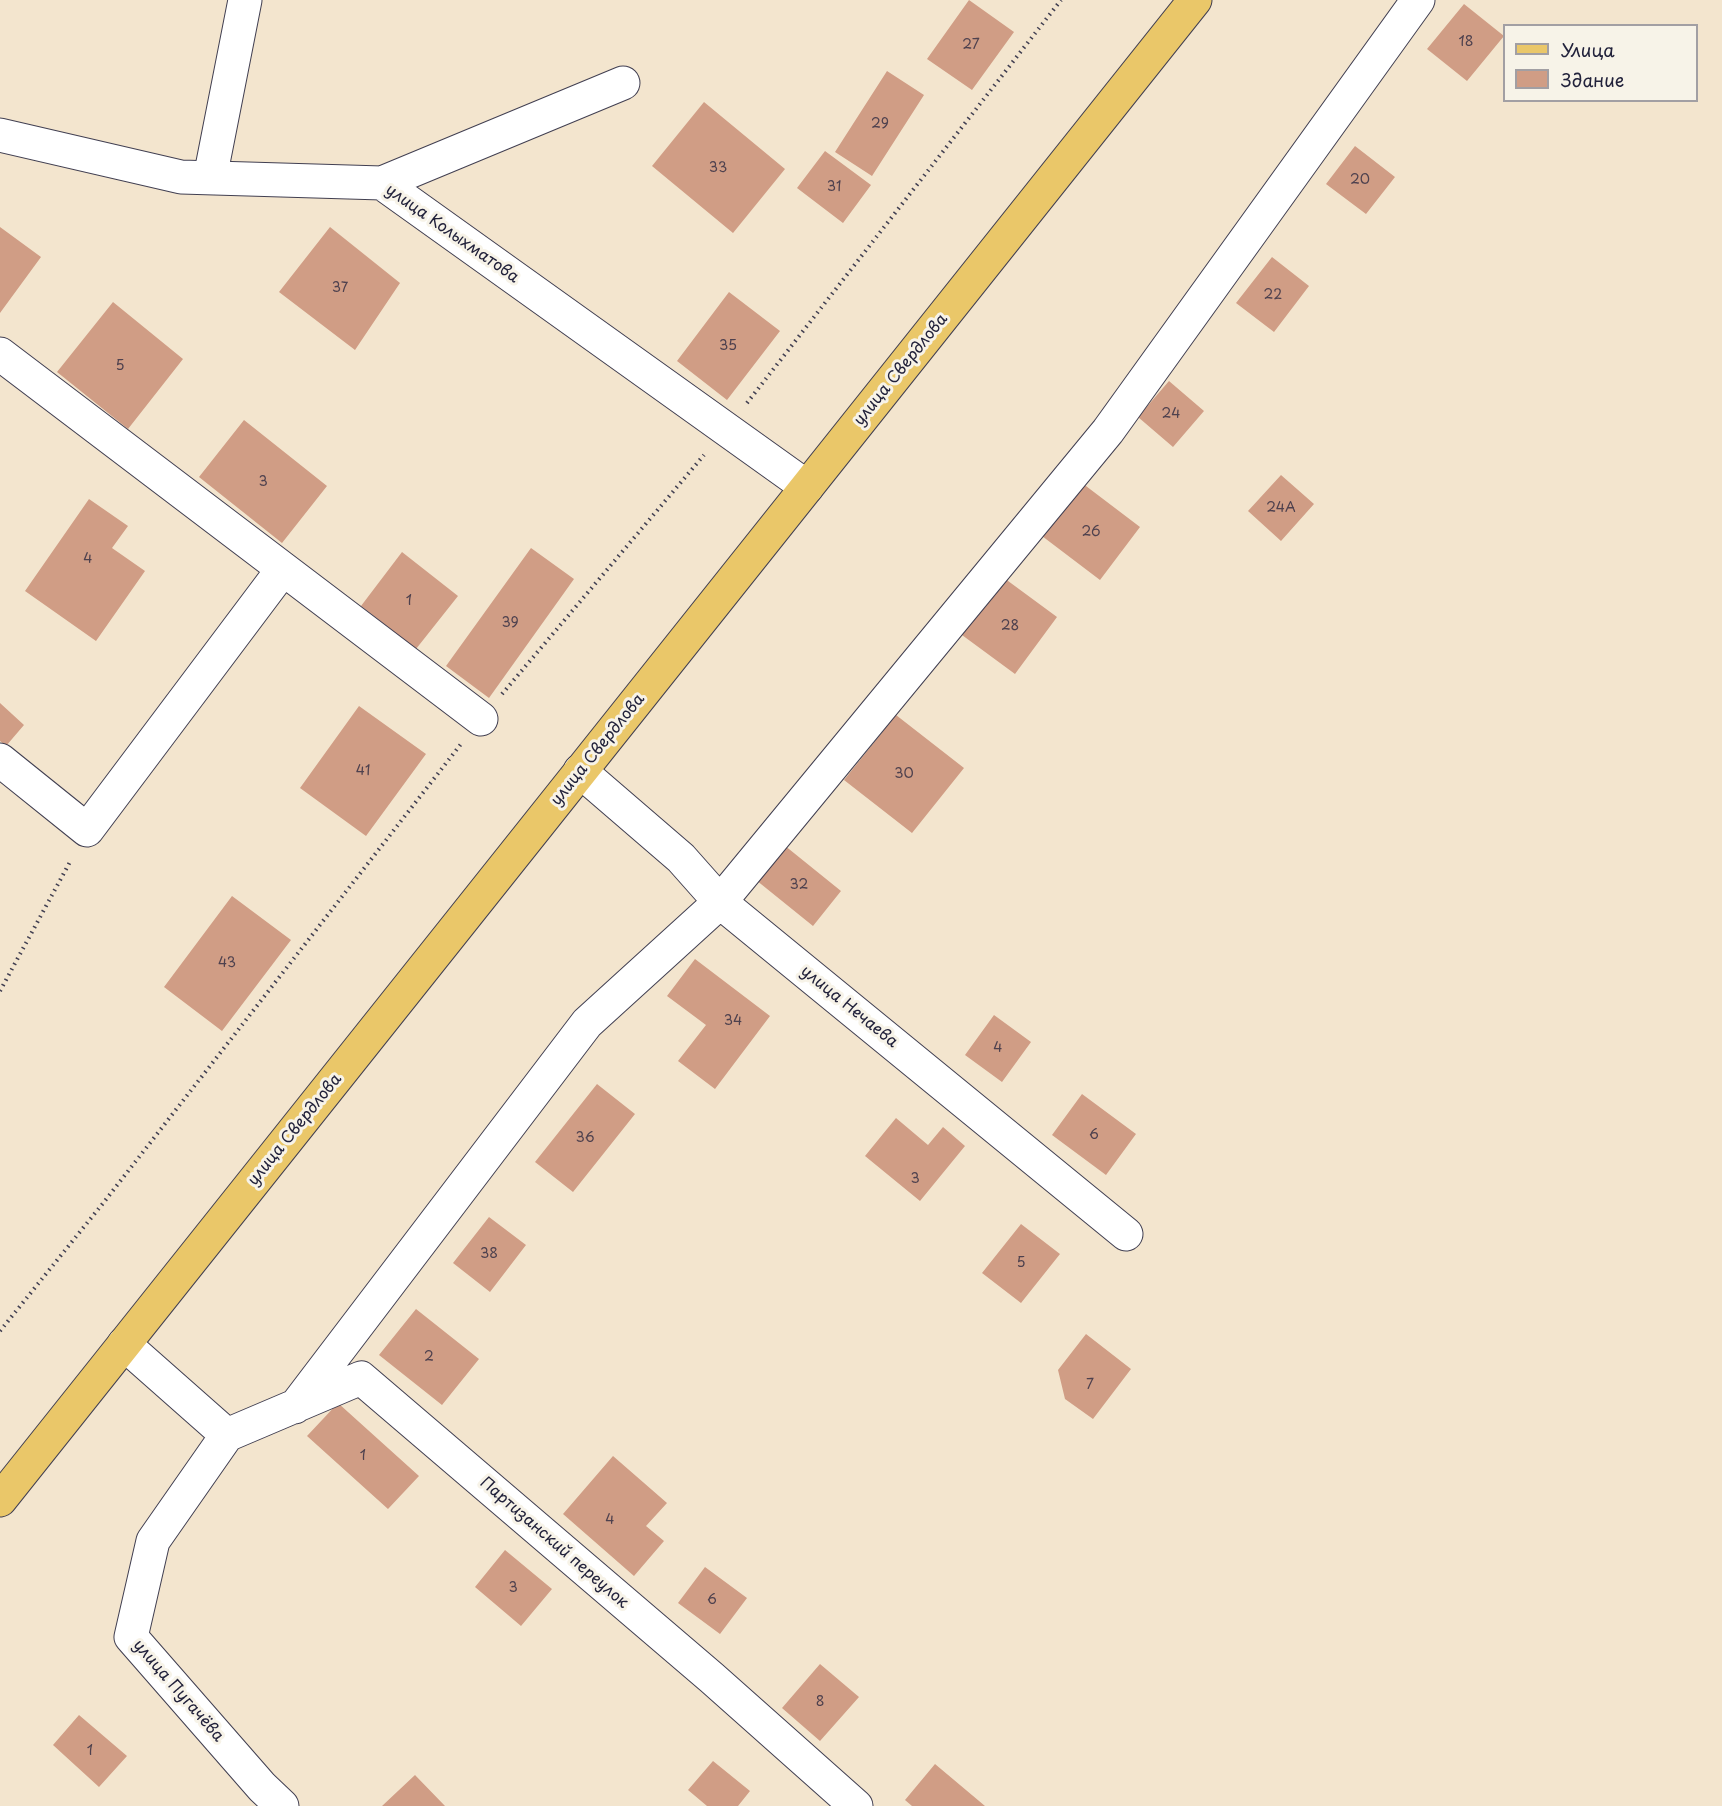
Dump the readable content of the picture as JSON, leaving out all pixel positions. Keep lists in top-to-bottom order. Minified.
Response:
{"streets":{"main road":["улица Свердлова"],"street":["улица Колыхматова","улица Нечаева","Партизанский переулок","улица Пугачёва"]},"crossings":[["улица Колыхматова","улица Свердлова"],["улица Свердлова","улица Нечаева"],["Партизанский переулок","улица Пугачёва"]],"house_numbers":["18","27","29","33","20","31","37","22","35","5","24","3","24А","26","4","1","39","28","41","30","32","43","34","4","6","36","3","38","5","2","7","1","4","3","6","8","1"],"legend":["Улица","Здание"]}
